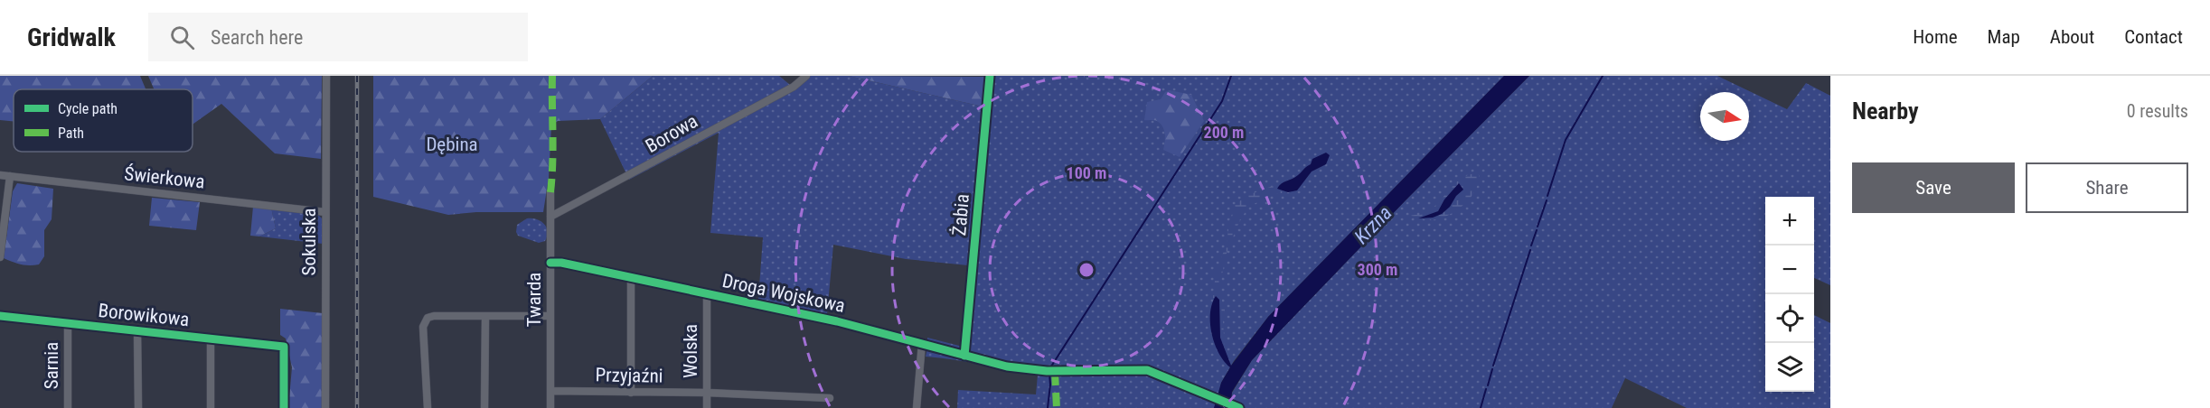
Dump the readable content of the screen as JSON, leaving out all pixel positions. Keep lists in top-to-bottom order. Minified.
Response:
{"streets":{"street":["Borowa","Świerkowa","Żabia","Sokulska","Droga Wojskowa","Twarda","Borowikowa","Wolska","Sarnia","Przyjaźni"]},"crossings":[["Borowa","Twarda"],["Świerkowa","Sokulska"],["Żabia","Droga Wojskowa"],["Droga Wojskowa","Twarda"],["Droga Wojskowa","Wolska"],["Twarda","Przyjaźni"],["Borowikowa","Sarnia"],["Wolska","Przyjaźni"]],"water":["Krzna"],"parks":["Dębina"],"legend":["Cycle path","Path"],"north":"right","page":{"header":"Gridwalk","search":"Search here","nav":["Home","Map","About","Contact"],"heading":["Nearby","0 results"],"buttons":["Save","Share"],"map_buttons":["+","−"]},"rings":["200 m","100 m","300 m"]}
